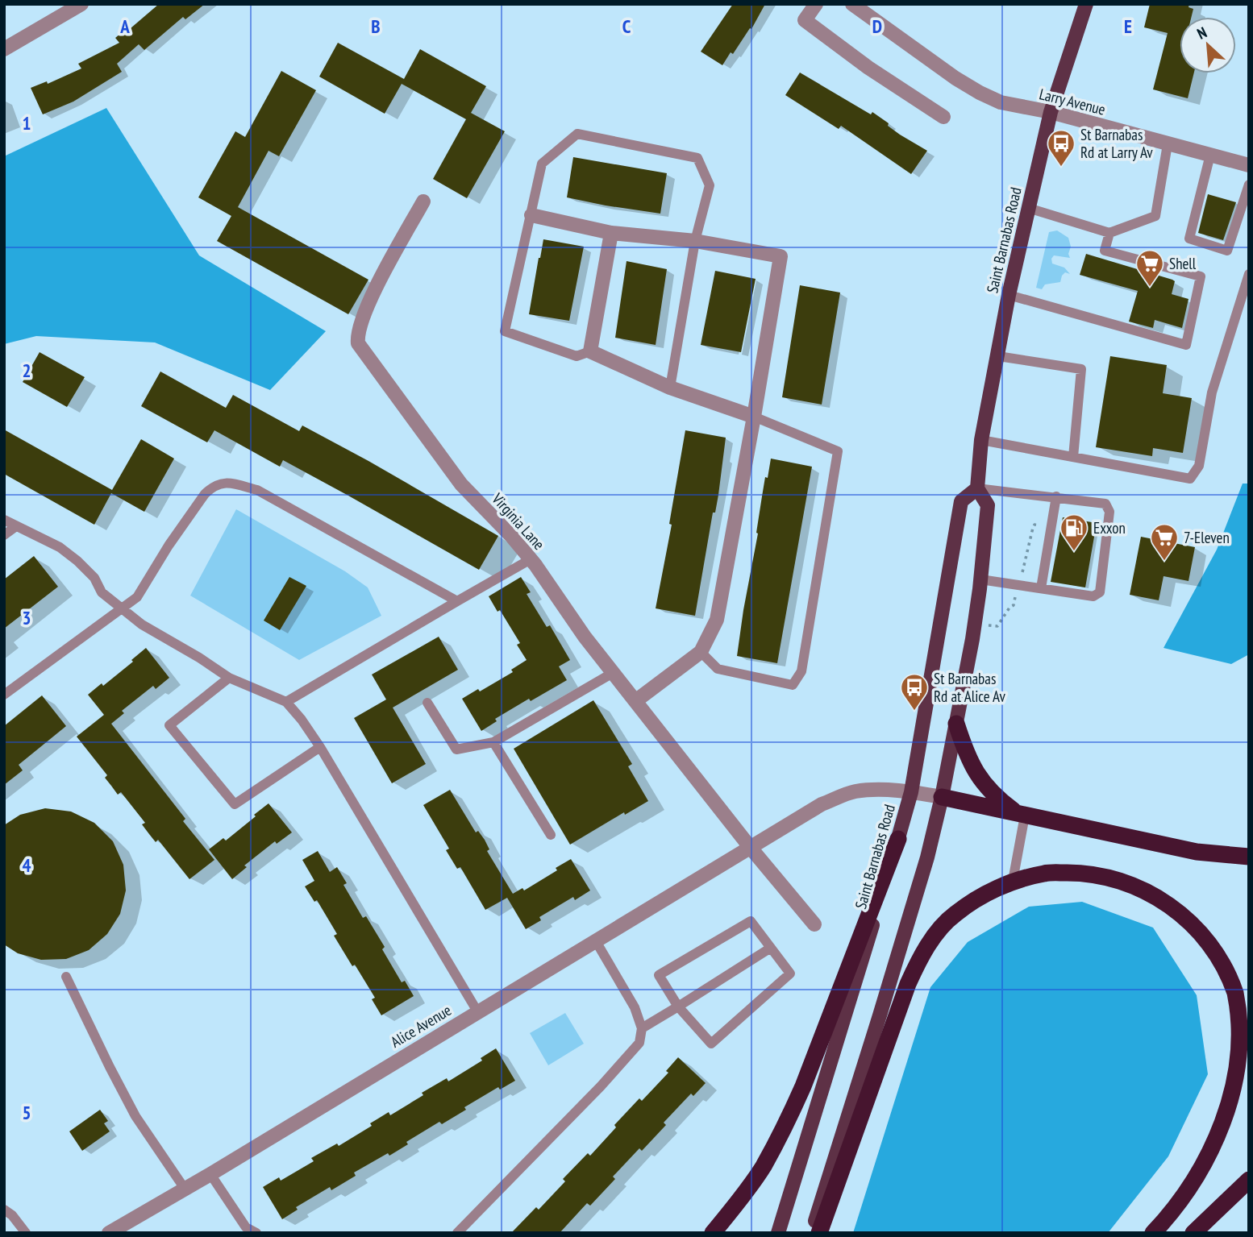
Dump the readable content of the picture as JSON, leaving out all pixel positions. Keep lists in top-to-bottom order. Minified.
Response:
{"streets":{"main road":["Saint Barnabas Road"],"street":["Larry Avenue","Virginia Lane","Alice Avenue"]},"crossings":[["Larry Avenue","Saint Barnabas Road"],["Virginia Lane","Alice Avenue"]],"places":{"bus stop":["St Barnabas Rd at Larry Av","St Barnabas Rd at Alice Av"],"supermarket":["Shell","7-Eleven"],"fuel station":["Exxon"]},"north":"top left","grid":{"columns":["A","B","C","D","E"],"rows":["1","2","3","4","5"]}}
